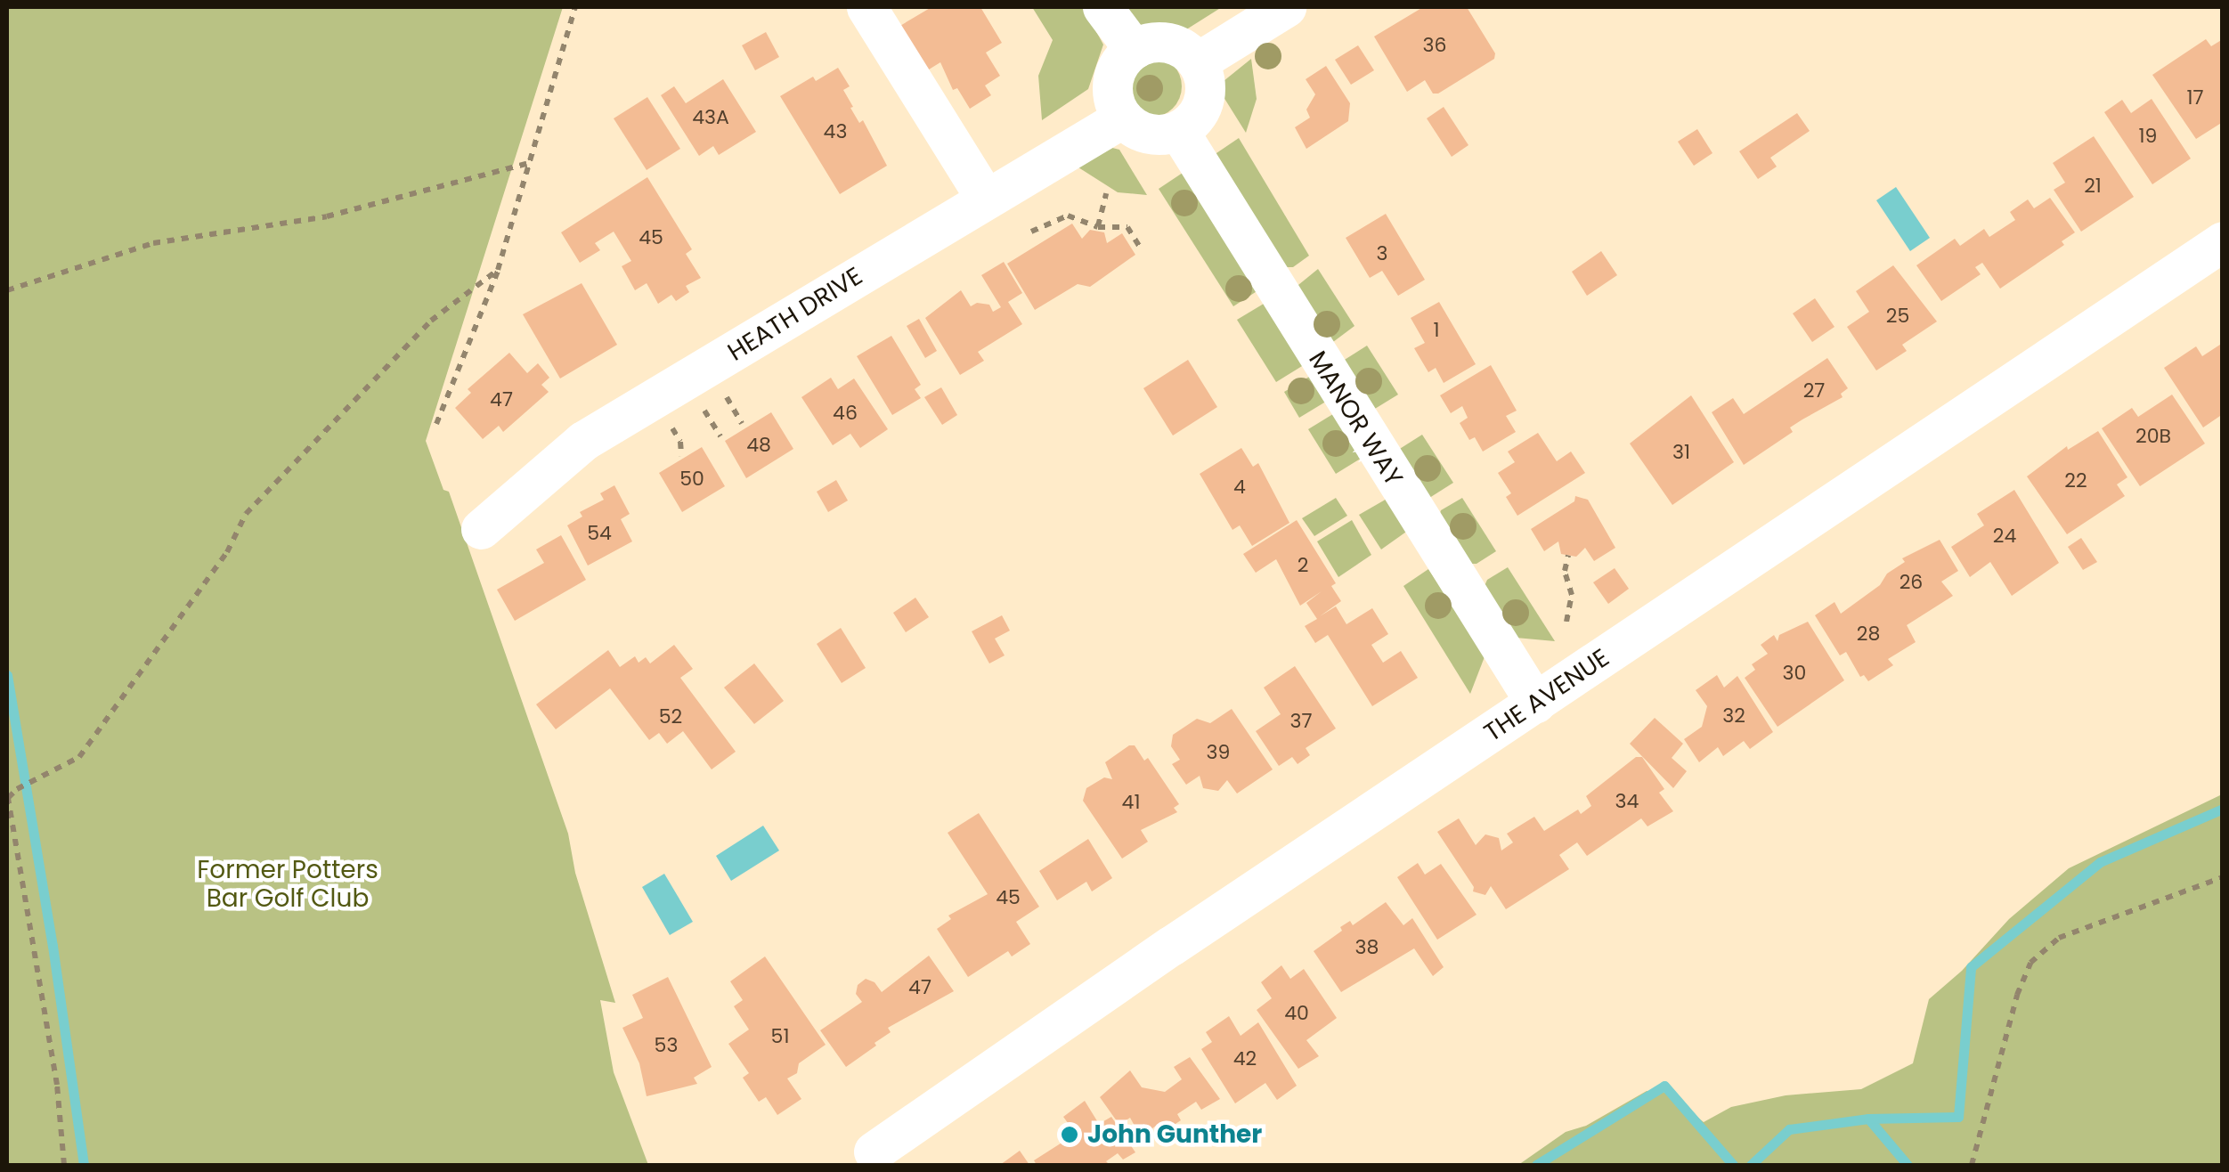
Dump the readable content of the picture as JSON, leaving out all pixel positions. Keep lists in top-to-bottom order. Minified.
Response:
{"streets":{"street":["HEATH DRIVE","MANOR WAY","THE AVENUE"]},"crossings":[["HEATH DRIVE","MANOR WAY"],["MANOR WAY","THE AVENUE"]],"parks":["Former Potters Bar Golf Club"],"places":["John Gunther"],"house_numbers":["36","17","43A","43","19","21","45","3","25","1","27","47","46","20B","48","31","50","22","4","54","24","2","26","28","30","32","52","37","39","34","41","45","38","47","40","51","53","42"]}
